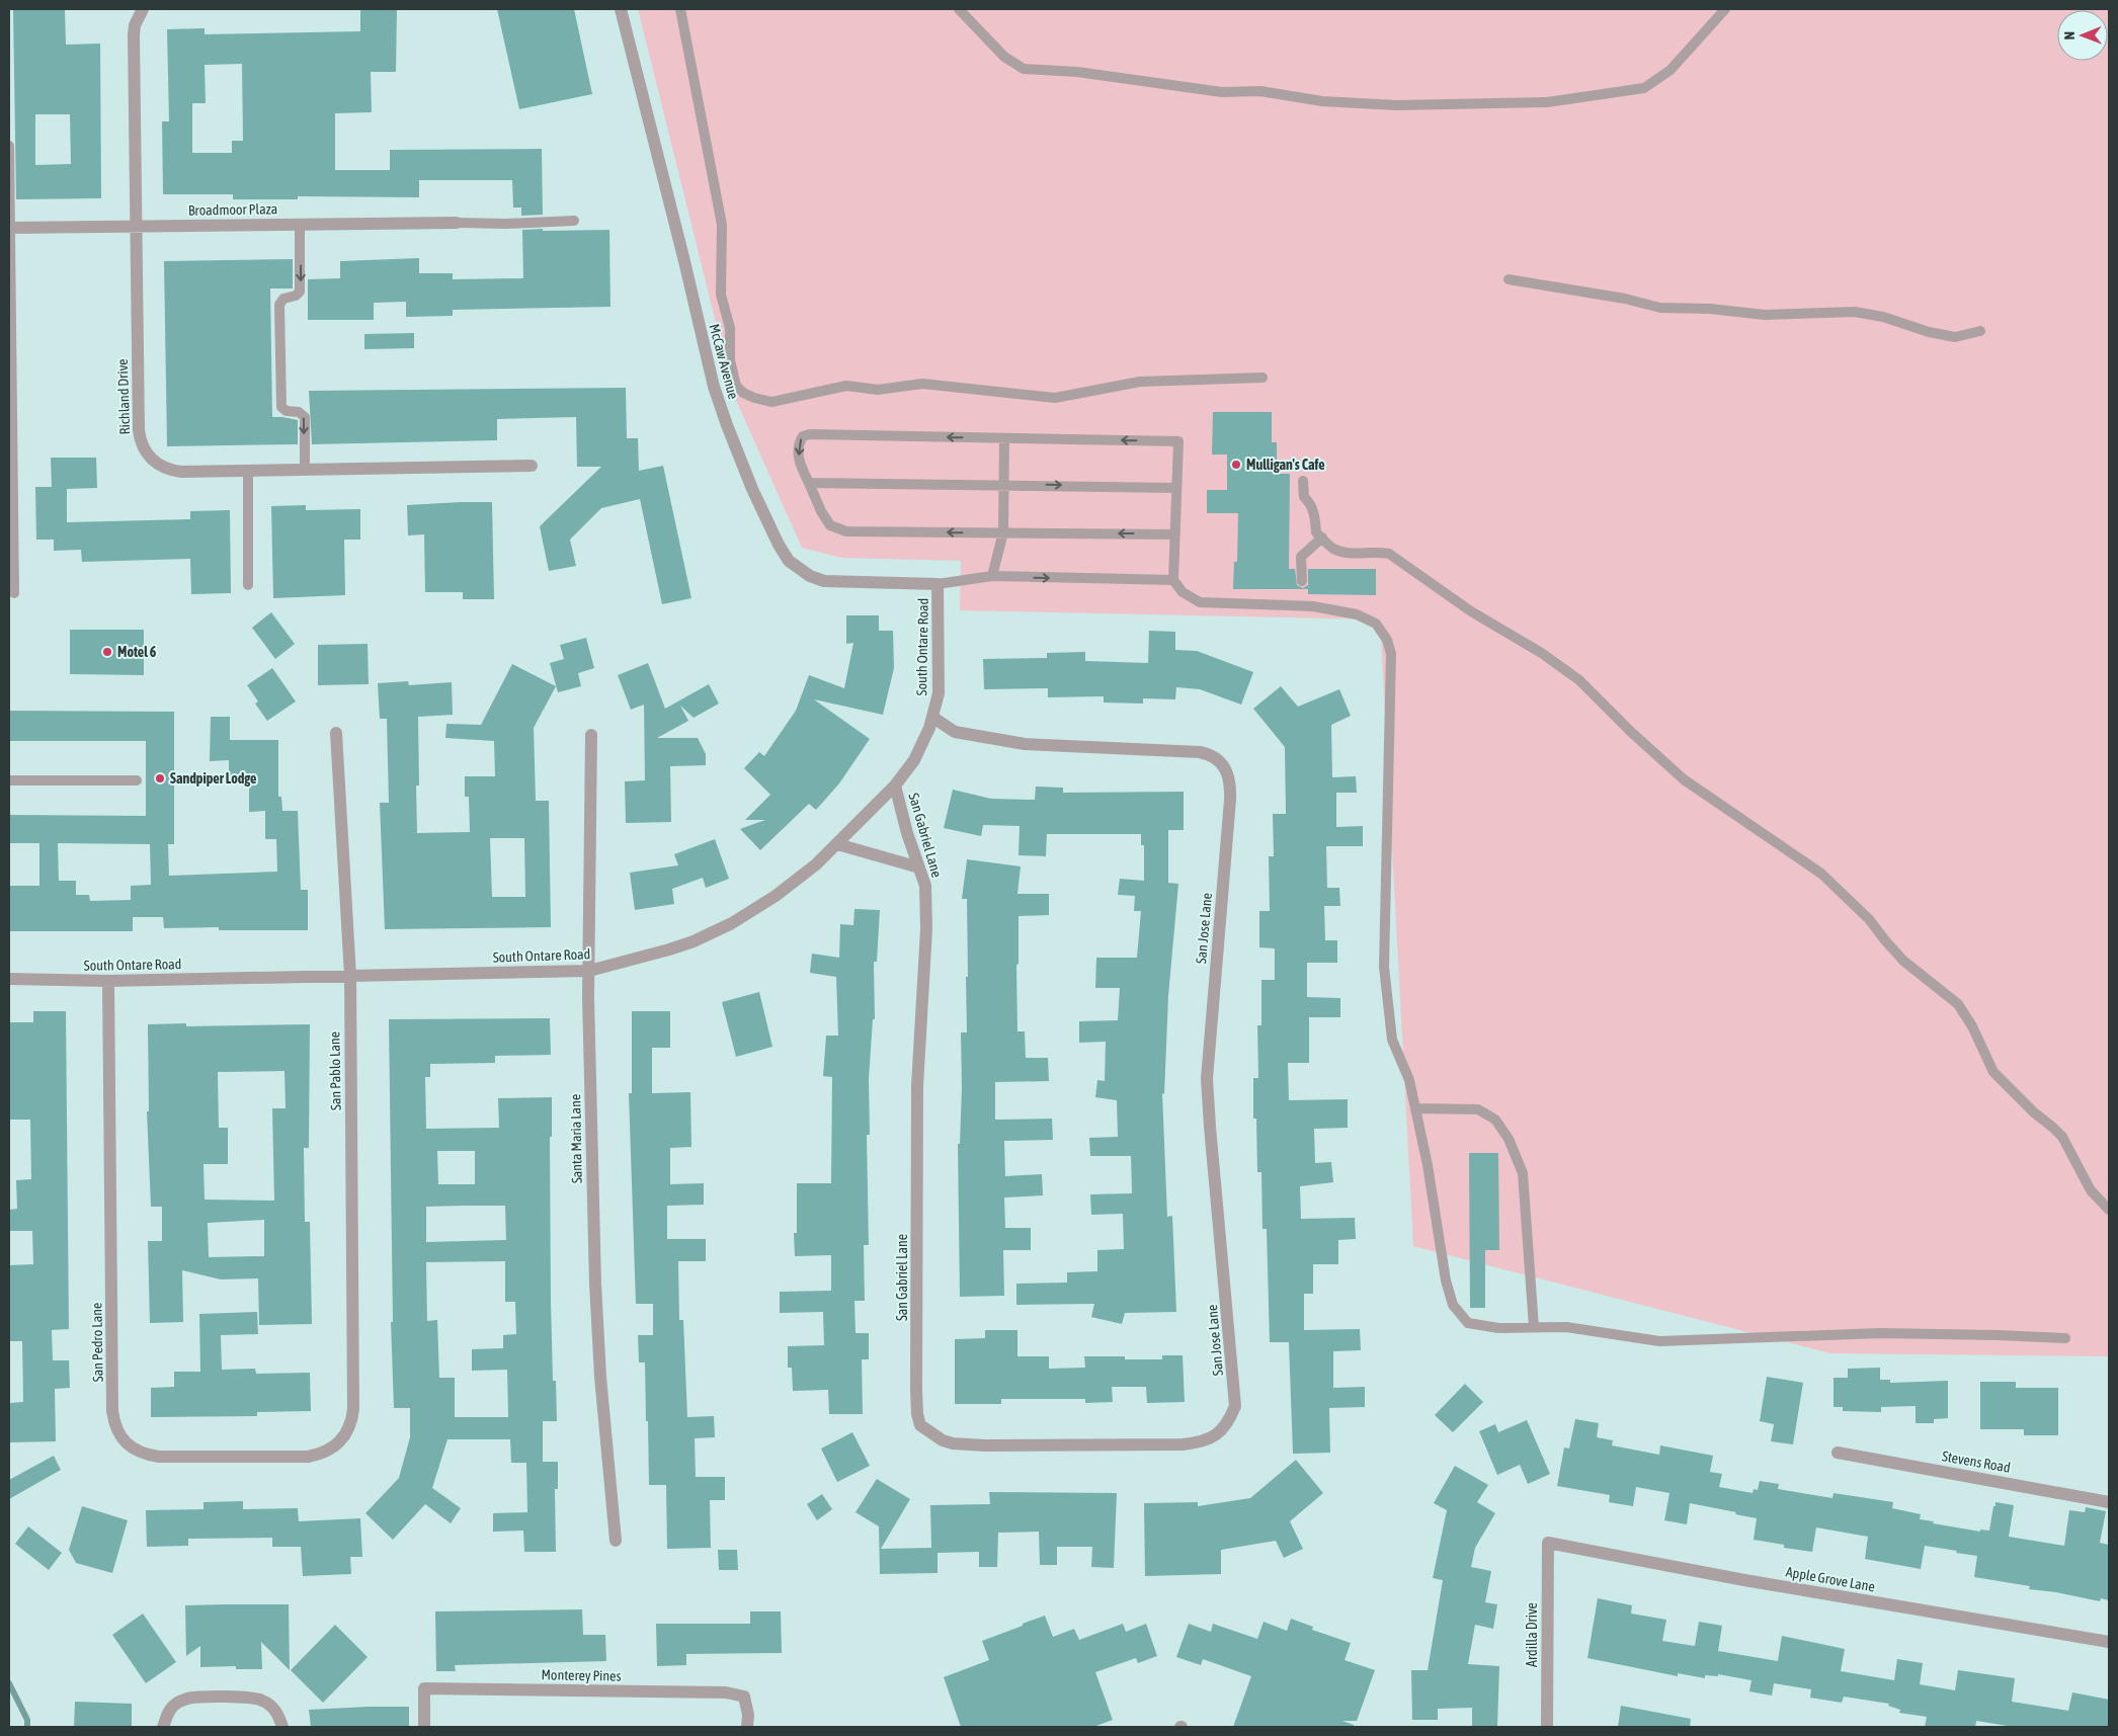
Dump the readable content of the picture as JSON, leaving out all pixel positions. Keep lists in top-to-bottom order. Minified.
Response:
{"streets":{"street":["Broadmoor Plaza","McCaw Avenue","Richland Drive","South Ontare Road","San Gabriel Lane","San Jose Lane","San Pablo Lane","Santa Maria Lane","San Pedro Lane","Stevens Road","Apple Grove Lane","Ardilla Drive","Monterey Pines"]},"crossings":[["Broadmoor Plaza","Richland Drive"],["McCaw Avenue","South Ontare Road"],["South Ontare Road","San Gabriel Lane"],["South Ontare Road","San Jose Lane"],["South Ontare Road","San Pablo Lane"],["South Ontare Road","Santa Maria Lane"],["South Ontare Road","San Pedro Lane"],["San Gabriel Lane","San Jose Lane"],["San Pablo Lane","San Pedro Lane"],["Apple Grove Lane","Ardilla Drive"]],"places":["Mulligan's Cafe","Motel 6","Sandpiper Lodge"],"north":"left"}
